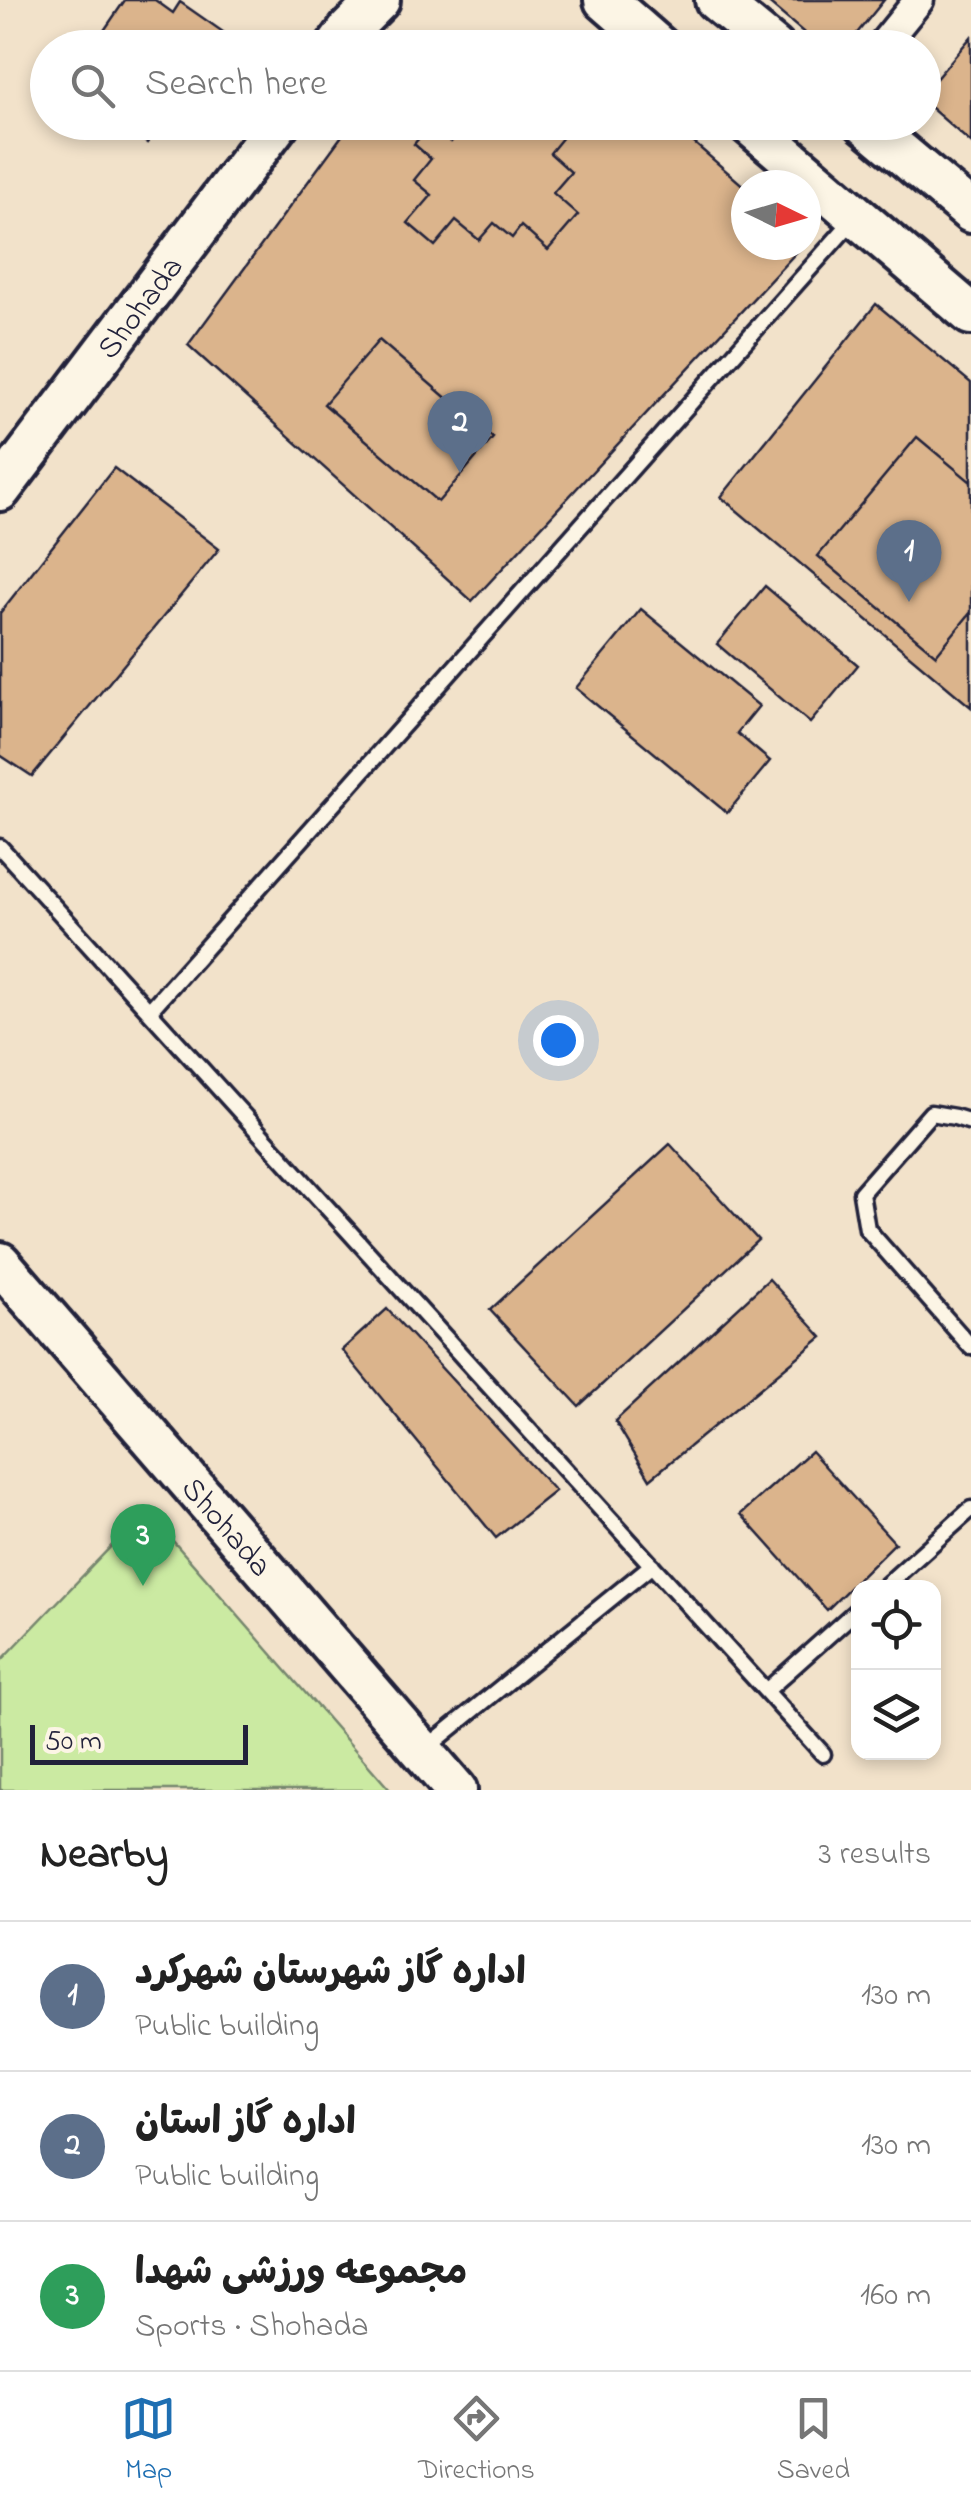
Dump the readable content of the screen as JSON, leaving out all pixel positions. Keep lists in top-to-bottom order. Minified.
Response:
{"streets":{"main road":["Shohada"]},"scale_bar":"50 m","north":"right","page":{"search":"Search here","pins":["2","1","3"],"scale":"50 m","heading":["Nearby","3 results"],"list":[{"mark":"1","name":"اداره گاز شهرستان شهرکرد","note":"Public building","value":"130 m"},{"mark":"2","name":"اداره گاز استان","note":"Public building","value":"130 m"},{"mark":"3","name":"مجموعه ورزشی شهدا","note":"Sports · Shohada","value":"160 m"}],"nav":["Map","Directions","Saved"]}}
